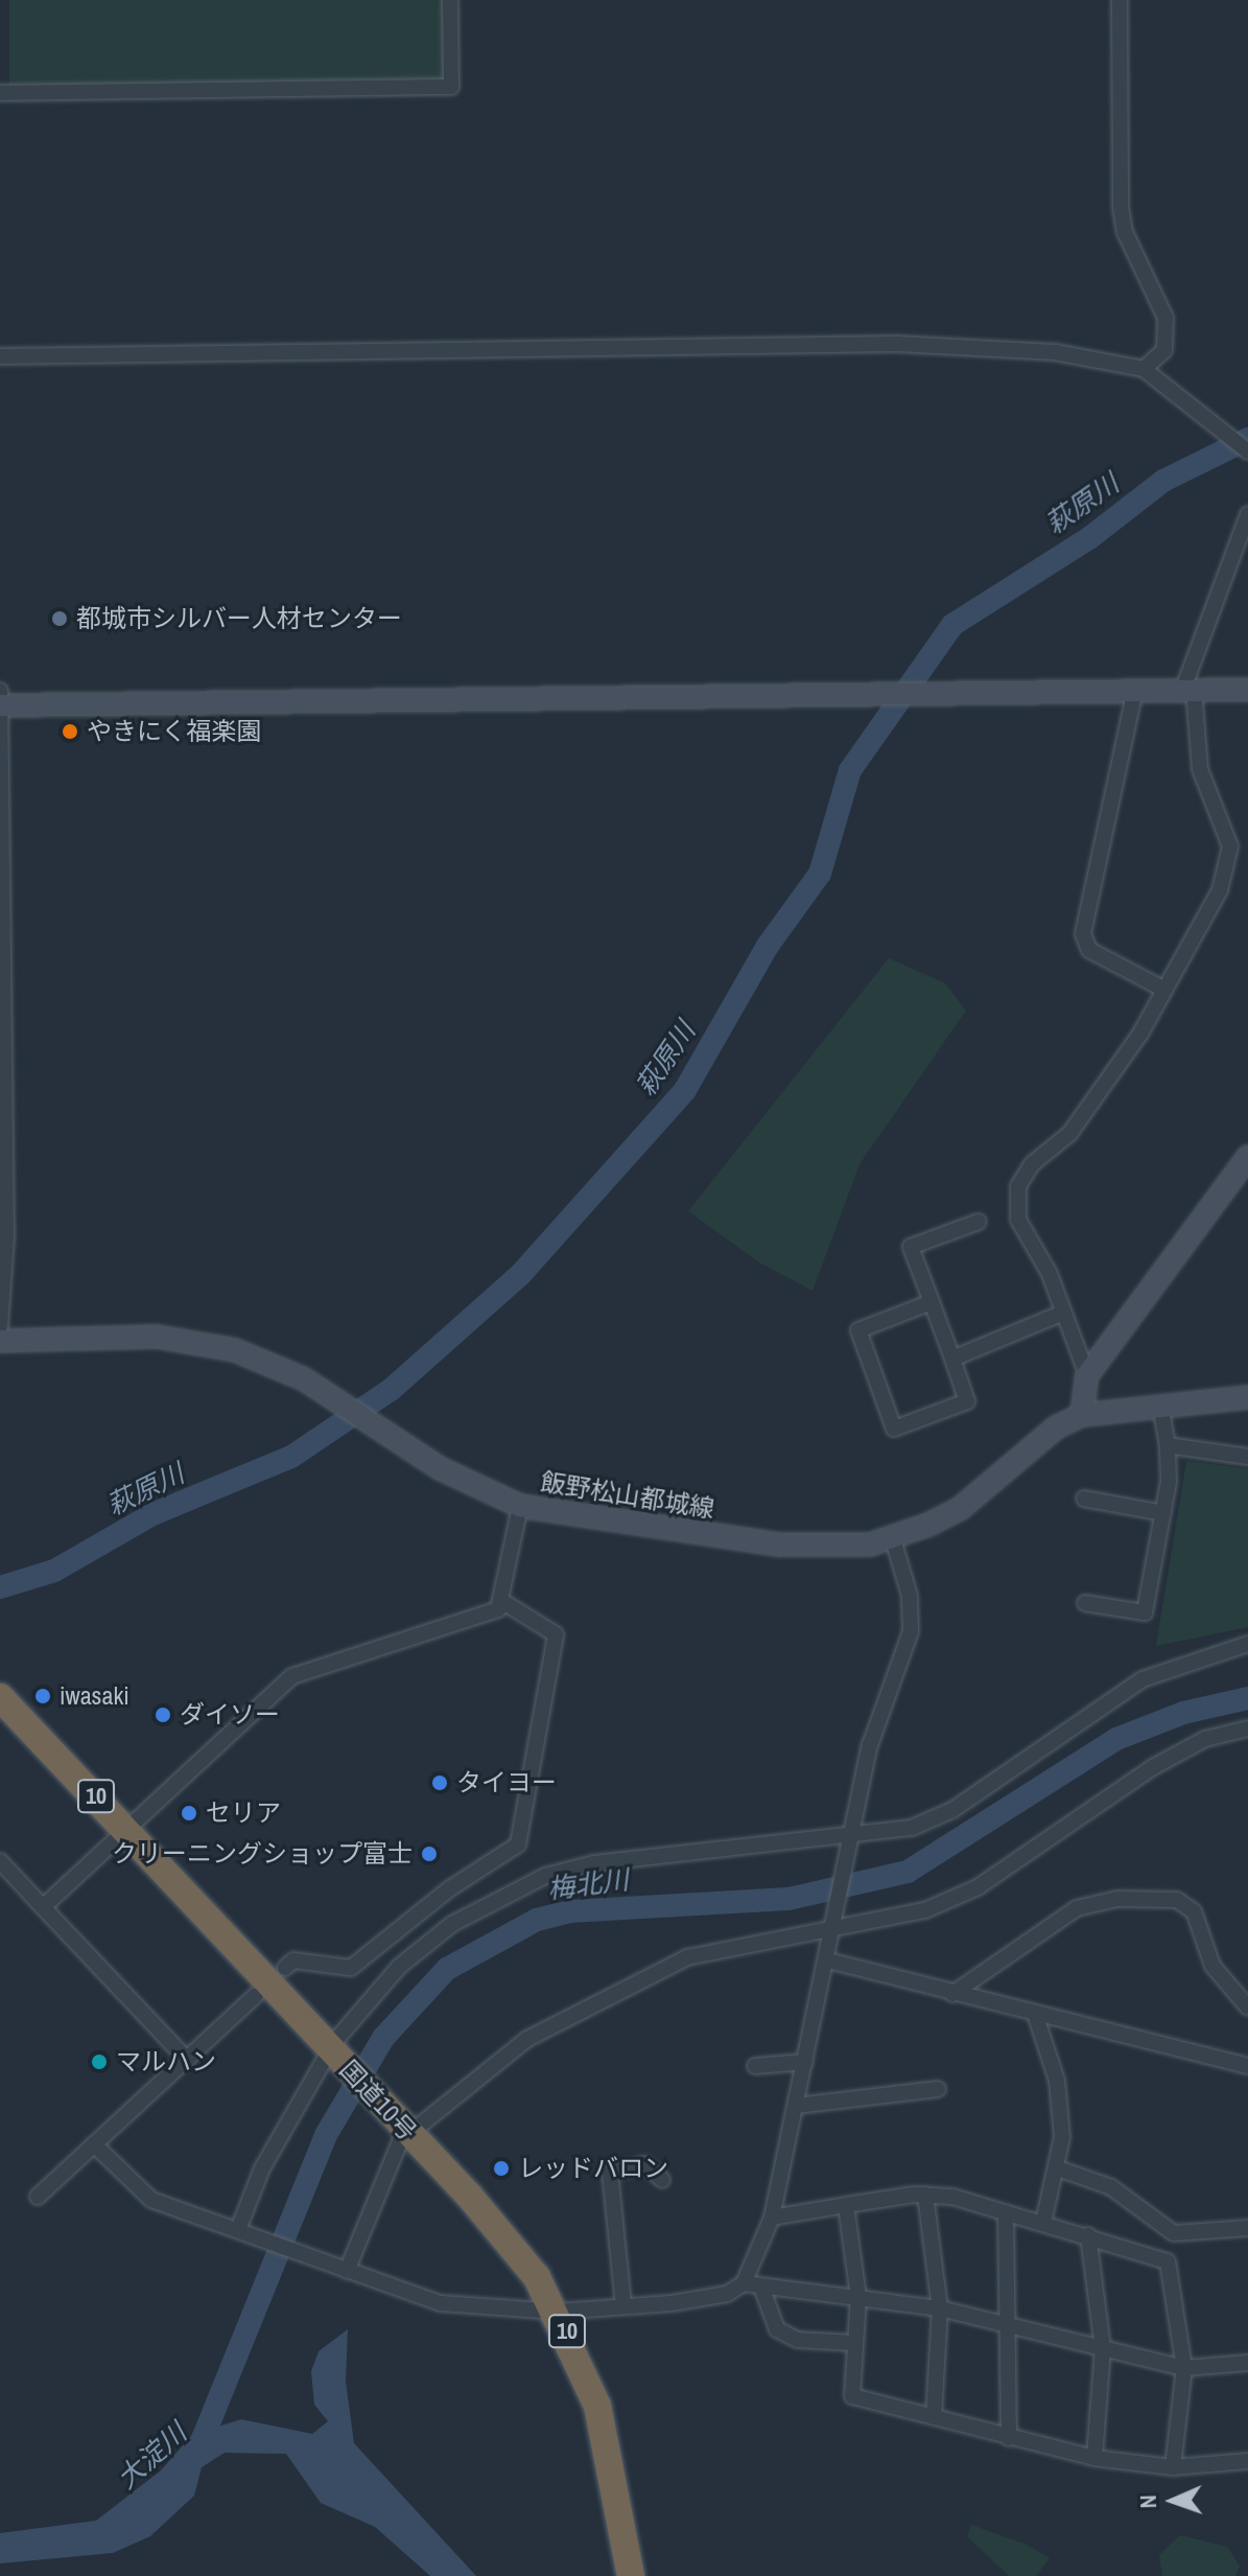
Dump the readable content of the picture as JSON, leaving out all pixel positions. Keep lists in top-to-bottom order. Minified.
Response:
{"streets":{"highway":["10","国道10号"],"street":["飯野松山都城線"]},"water":["萩原川","梅北川","大淀川"],"places":["都城市シルバー人材センター","やきにく福楽園","iwasaki","ダイソー","タイヨー","セリア","クリーニングショップ富士","マルハン","レッドバロン"],"north":"left"}
